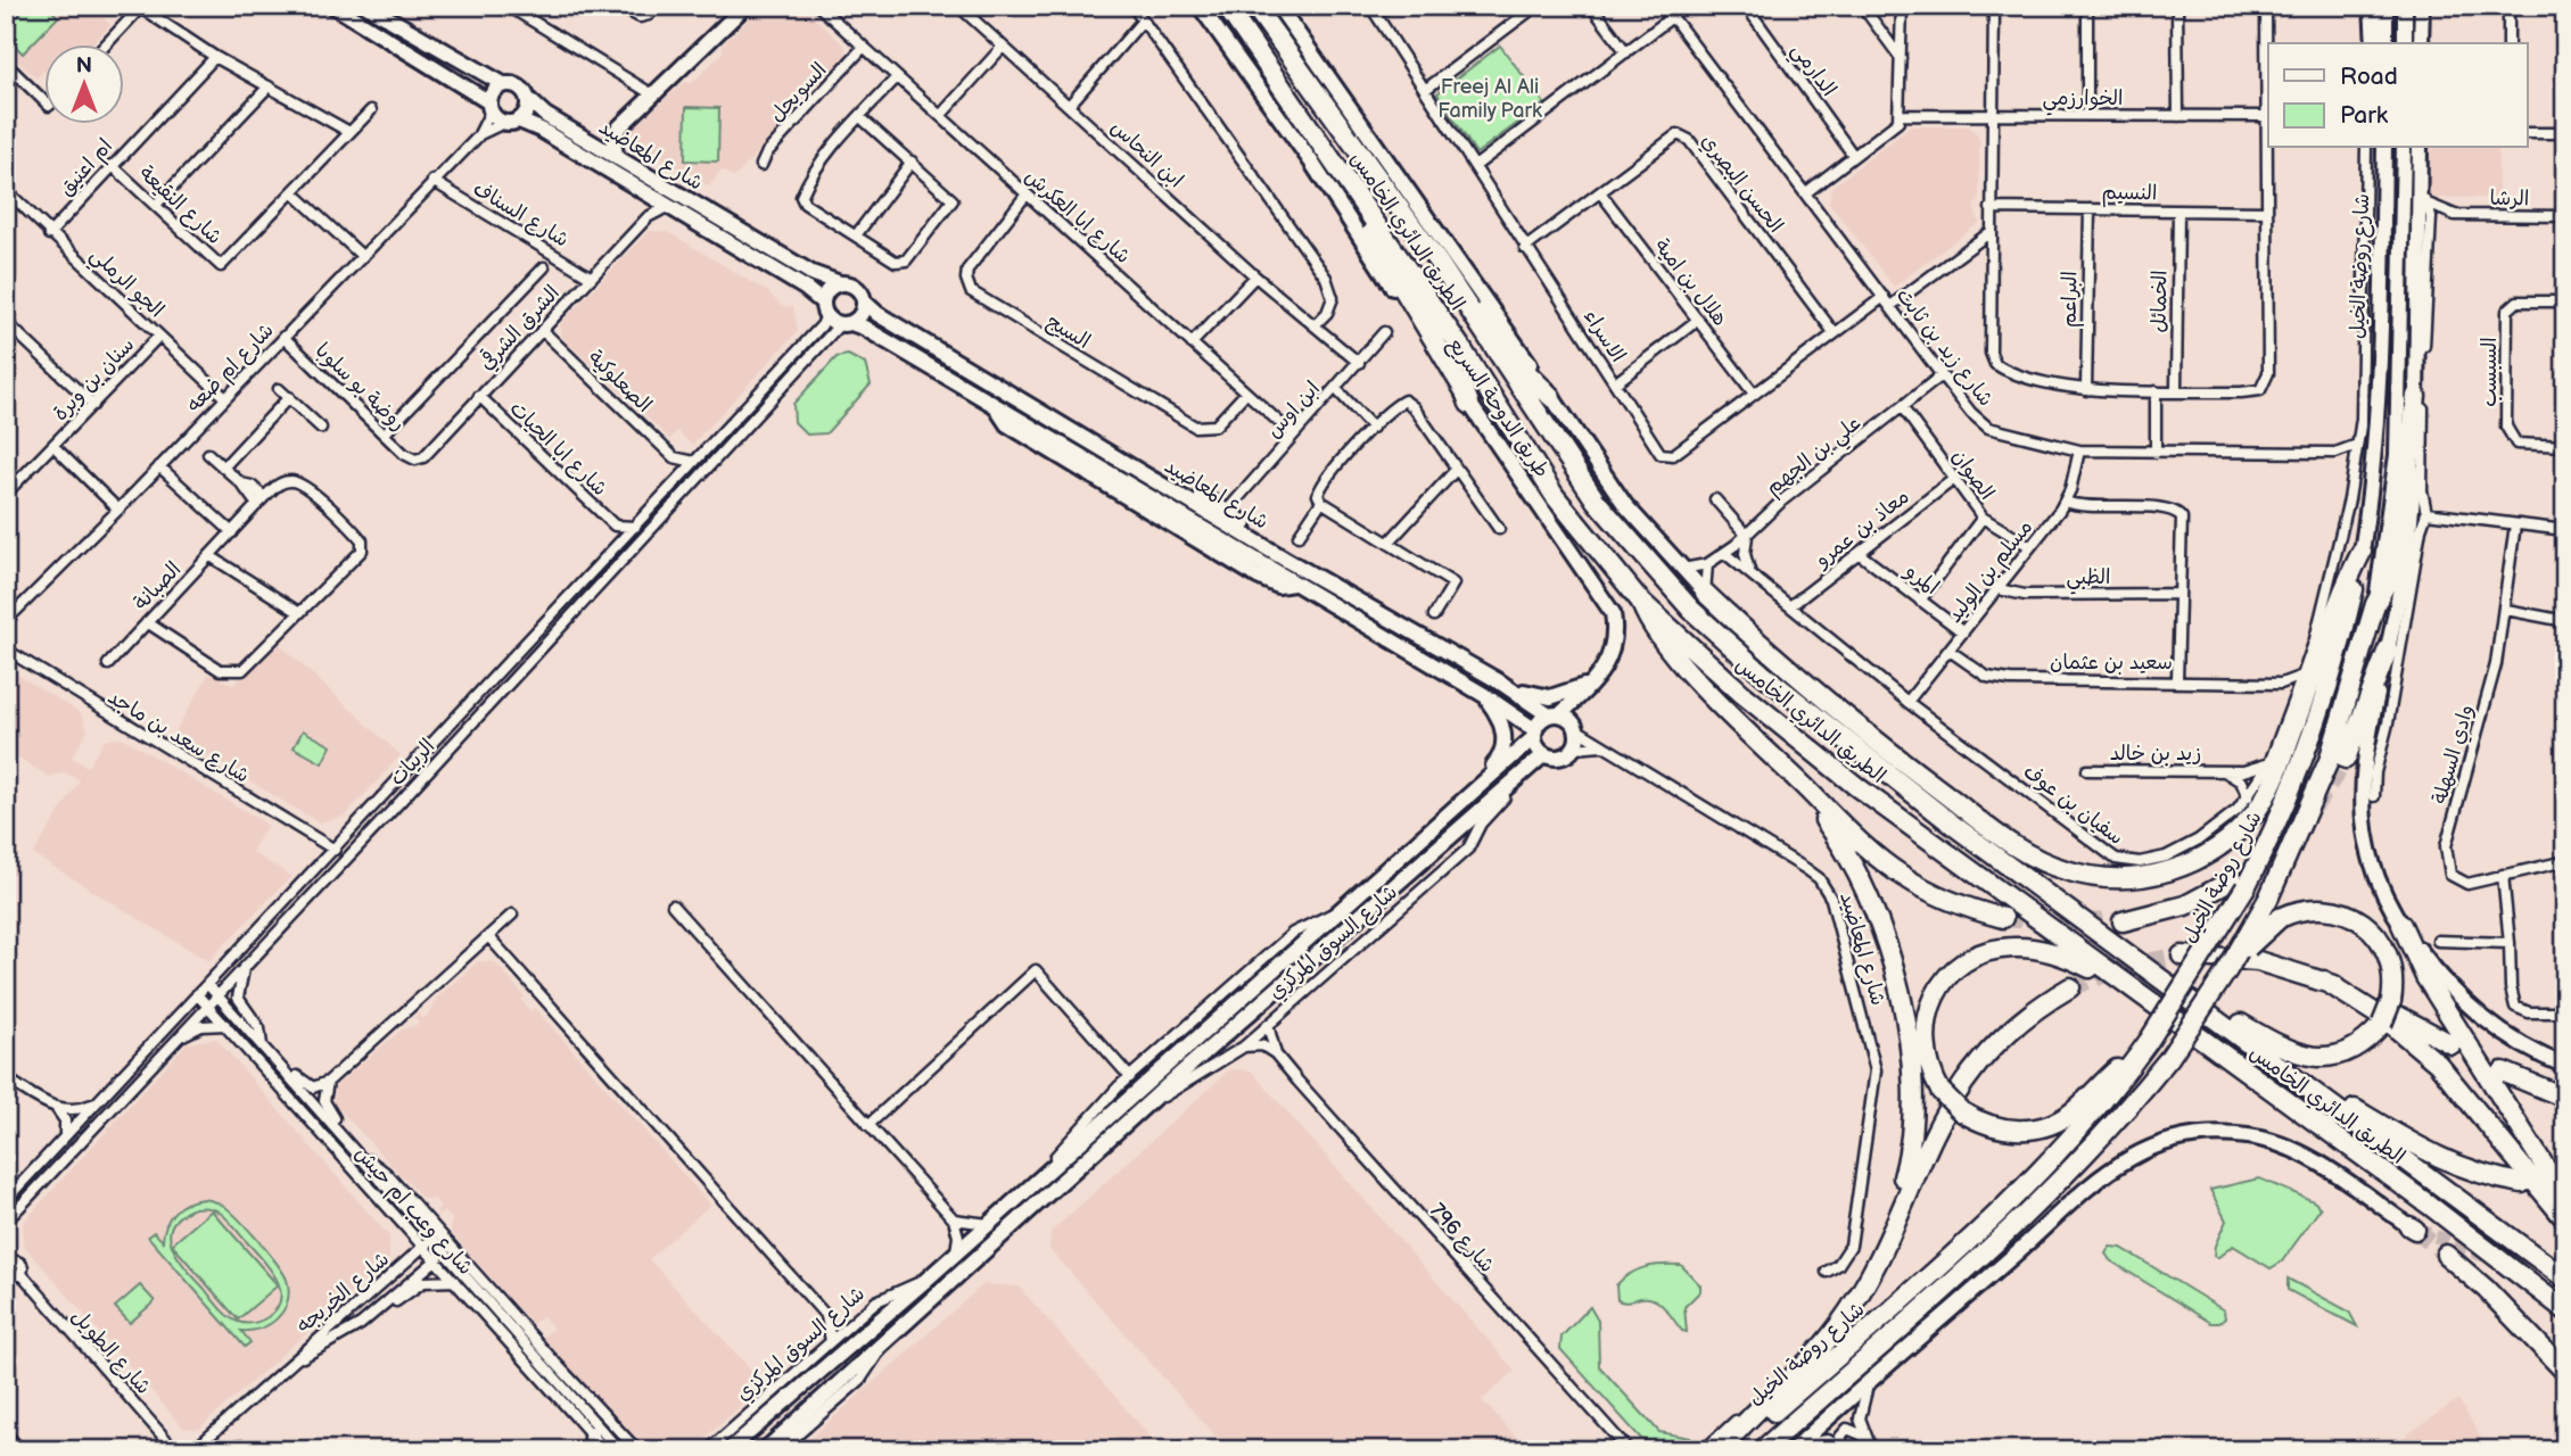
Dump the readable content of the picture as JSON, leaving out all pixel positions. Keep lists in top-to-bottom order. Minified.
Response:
{"streets":{"highway":["الطريق الدائري الخامس","شارع روضة الخيل"],"street":["الدارمي","السويحل","الخوارزمي","ابن النحاس","شارع المعاضيد","ام اعنيق","الحسن البصري","النسيم","الرشا","شارع النقيعة","شارع السناف","شارع ابا العكرش","الجو الرملي","هلال بن امية","البراعم","الخمائل","الشرق الشرقي","السيج","الاسراء","شارع زيد بن ثابت","شارع ام ضعه","السبسب","سنان بن وبرة","الصعلوكية","روضة بو سلوبا","طريق الدوحة السريع","ابن اوس","شارع ابا الحيات","علي بن الجهم","الصوان","معاذ بن عمرو","مسلم بن الوليد","الظبي","المرو","الصبانة","سعيد بن عثمان","شارع سعد بن ماجد","زيد بن خالد","وادي السهلة","الربيات","سفيان بن عوف","شارع السوق المركزي","شارع وعب ام حيش","شارع 796","شارع الخريجه","شارع الطويل"]},"crossings":[["السويحل","شارع ابا العكرش"],["ابن النحاس","ابن اوس"],["شارع المعاضيد","الشرق الشرقي"],["شارع المعاضيد","شارع ام ضعه"],["شارع المعاضيد","طريق الدوحة السريع"],["شارع المعاضيد","الربيات"],["شارع المعاضيد","شارع السوق المركزي"],["ام اعنيق","شارع النقيعة"],["ام اعنيق","الجو الرملي"],["الحسن البصري","هلال بن امية"],["الحسن البصري","الاسراء"],["النسيم","البراعم"],["النسيم","الخمائل"],["شارع السناف","الشرق الشرقي"],["شارع السناف","شارع ام ضعه"],["شارع ابا العكرش","السيج"],["شارع ابا العكرش","ابن اوس"],["شارع روضة الخيل","شارع زيد بن ثابت"],["شارع روضة الخيل","سفيان بن عوف"],["الجو الرملي","شارع ام ضعه"],["الجو الرملي","سنان بن وبرة"],["هلال بن امية","الاسراء"],["الشرق الشرقي","الصعلوكية"],["الشرق الشرقي","روضة بو سلوبا"],["الشرق الشرقي","شارع ابا الحيات"],["الاسراء","شارع زيد بن ثابت"],["شارع زيد بن ثابت","علي بن الجهم"],["شارع زيد بن ثابت","مسلم بن الوليد"],["شارع زيد بن ثابت","سفيان بن عوف"],["شارع ام ضعه","سنان بن وبرة"],["شارع ام ضعه","روضة بو سلوبا"],["طريق الدوحة السريع","شارع السوق المركزي"],["علي بن الجهم","الصوان"],["علي بن الجهم","سفيان بن عوف"],["الصوان","معاذ بن عمرو"],["الصوان","مسلم بن الوليد"],["معاذ بن عمرو","المرو"],["معاذ بن عمرو","سفيان بن عوف"],["مسلم بن الوليد","الظبي"],["مسلم بن الوليد","المرو"],["مسلم بن الوليد","سعيد بن عثمان"],["مسلم بن الوليد","سفيان بن عوف"],["سعيد بن عثمان","سفيان بن عوف"],["شارع سعد بن ماجد","الربيات"],["زيد بن خالد","سفيان بن عوف"],["الربيات","شارع وعب ام حيش"],["شارع السوق المركزي","شارع 796"],["شارع وعب ام حيش","شارع الخريجه"]],"parks":["Freej Al Ali Family Park"],"legend":["Road","Park"],"north":"top"}
